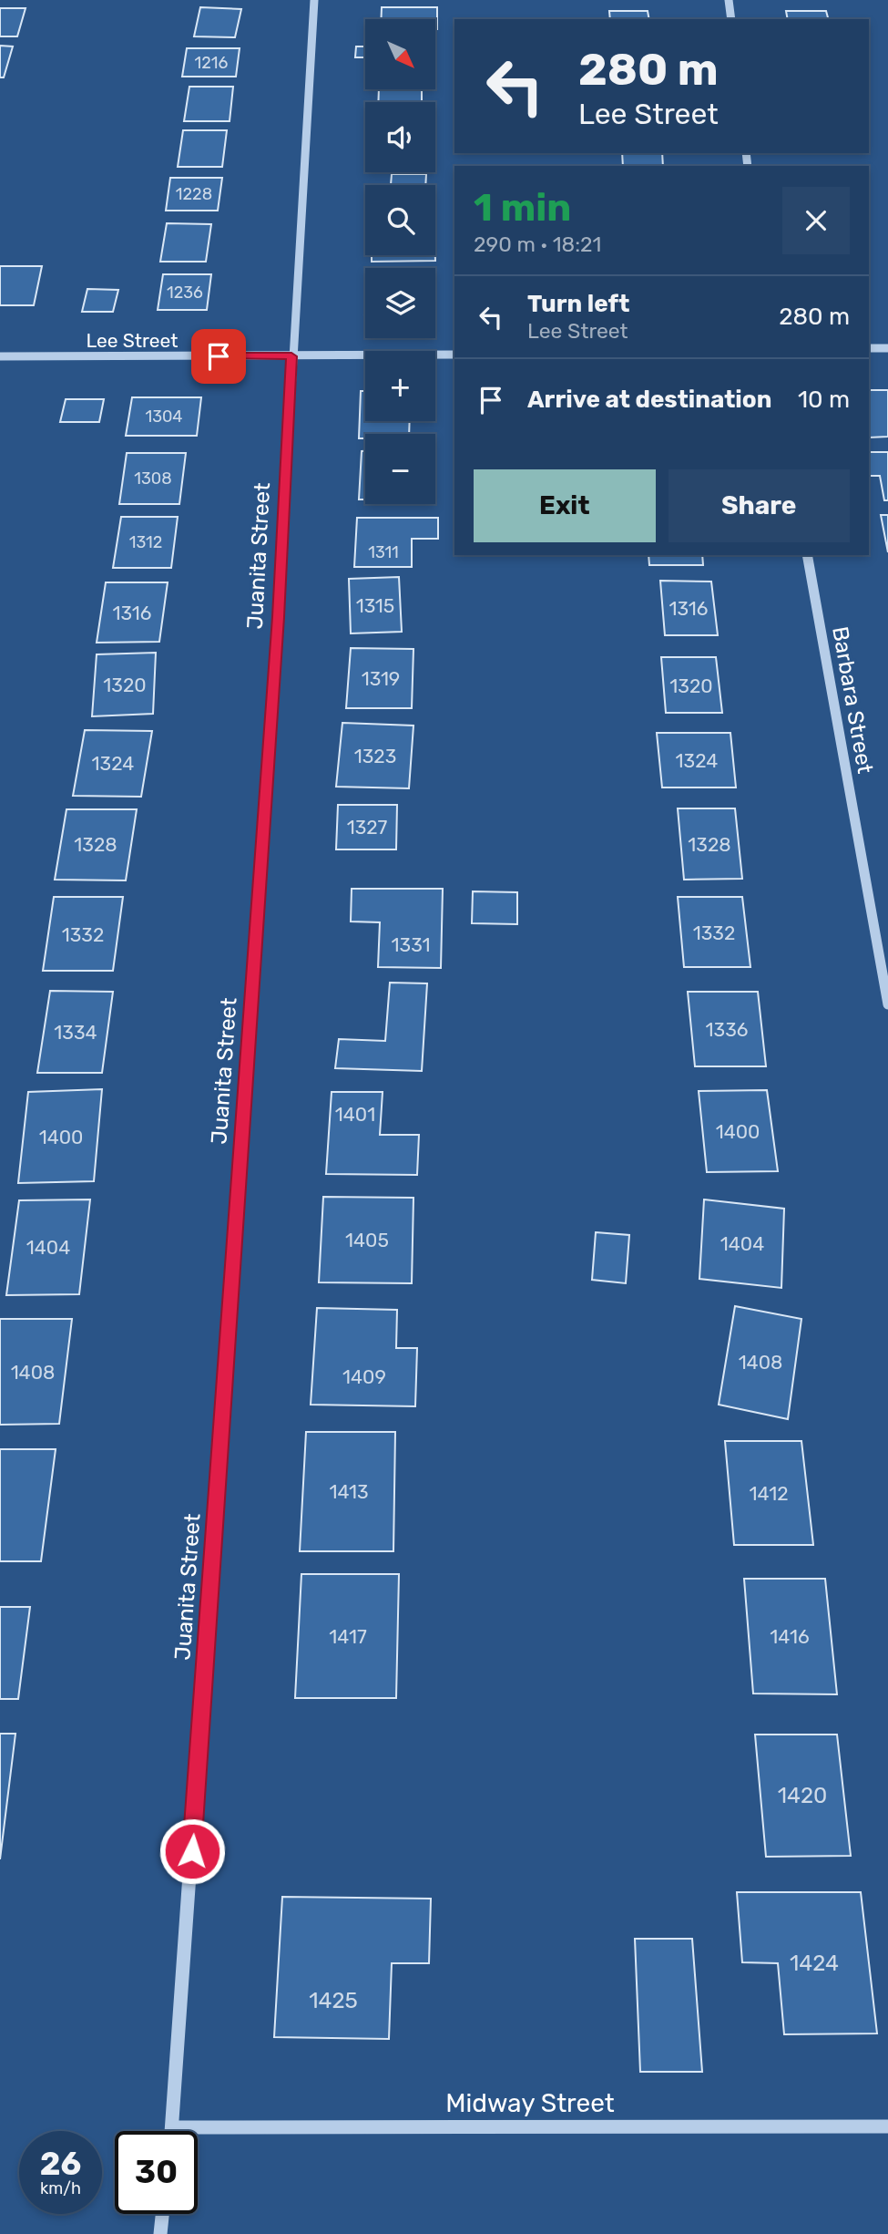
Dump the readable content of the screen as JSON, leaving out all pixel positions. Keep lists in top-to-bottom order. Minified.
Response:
{"streets":{"street":["Lee Street","Juanita Street","Barbara Street","Midway Street"]},"crossings":[["Lee Street","Juanita Street"],["Juanita Street","Midway Street"]],"house_numbers":["1216","1228","1236","1304","1308","1312","1311","1315","1316","1316","1319","1320","1320","1323","1324","1324","1327","1328","1328","1332","1332","1331","1336","1334","1401","1400","1400","1405","1404","1404","1408","1408","1409","1413","1412","1417","1416","1420","1424","1425"],"north":"bottom right","page":{"map_buttons":["+","−"],"turn":["280 m","Lee Street"],"heading":["1 min","290 m · 18:21"],"list":[{"name":"Turn left","note":"Lee Street","value":"280 m"},{"name":"Arrive at destination","value":"10 m"}],"buttons":["Exit","Share"],"speed":"26 km/h","limit":"30"}}
